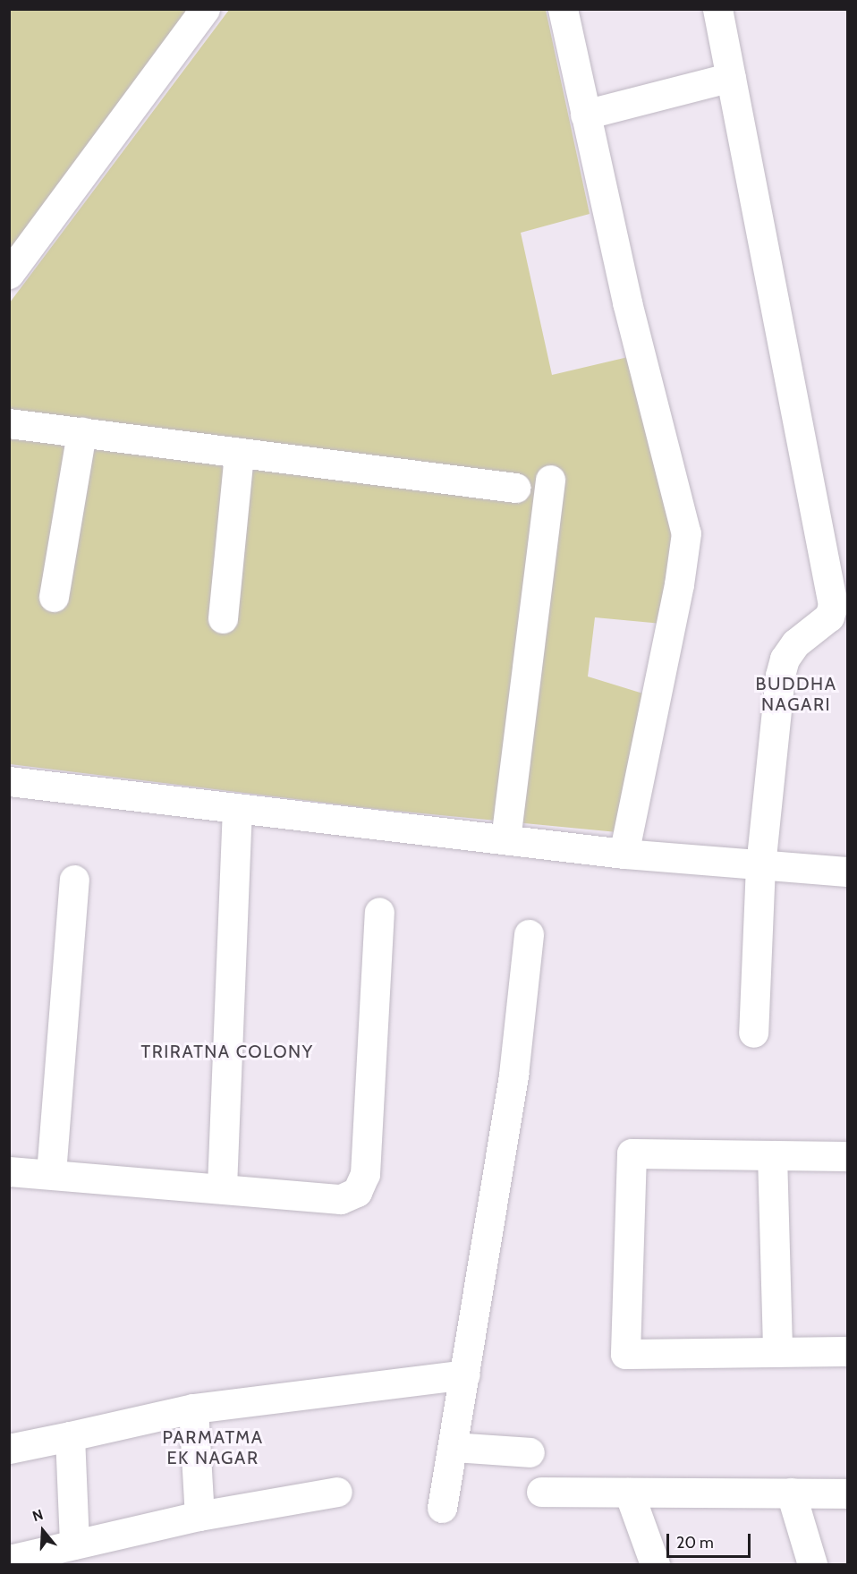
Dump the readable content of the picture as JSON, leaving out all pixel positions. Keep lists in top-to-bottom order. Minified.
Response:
{"districts":["BUDDHA NAGARI","TRIRATNA COLONY","PARMATMA EK NAGAR"],"scale_bar":"20 m","north":"top"}
